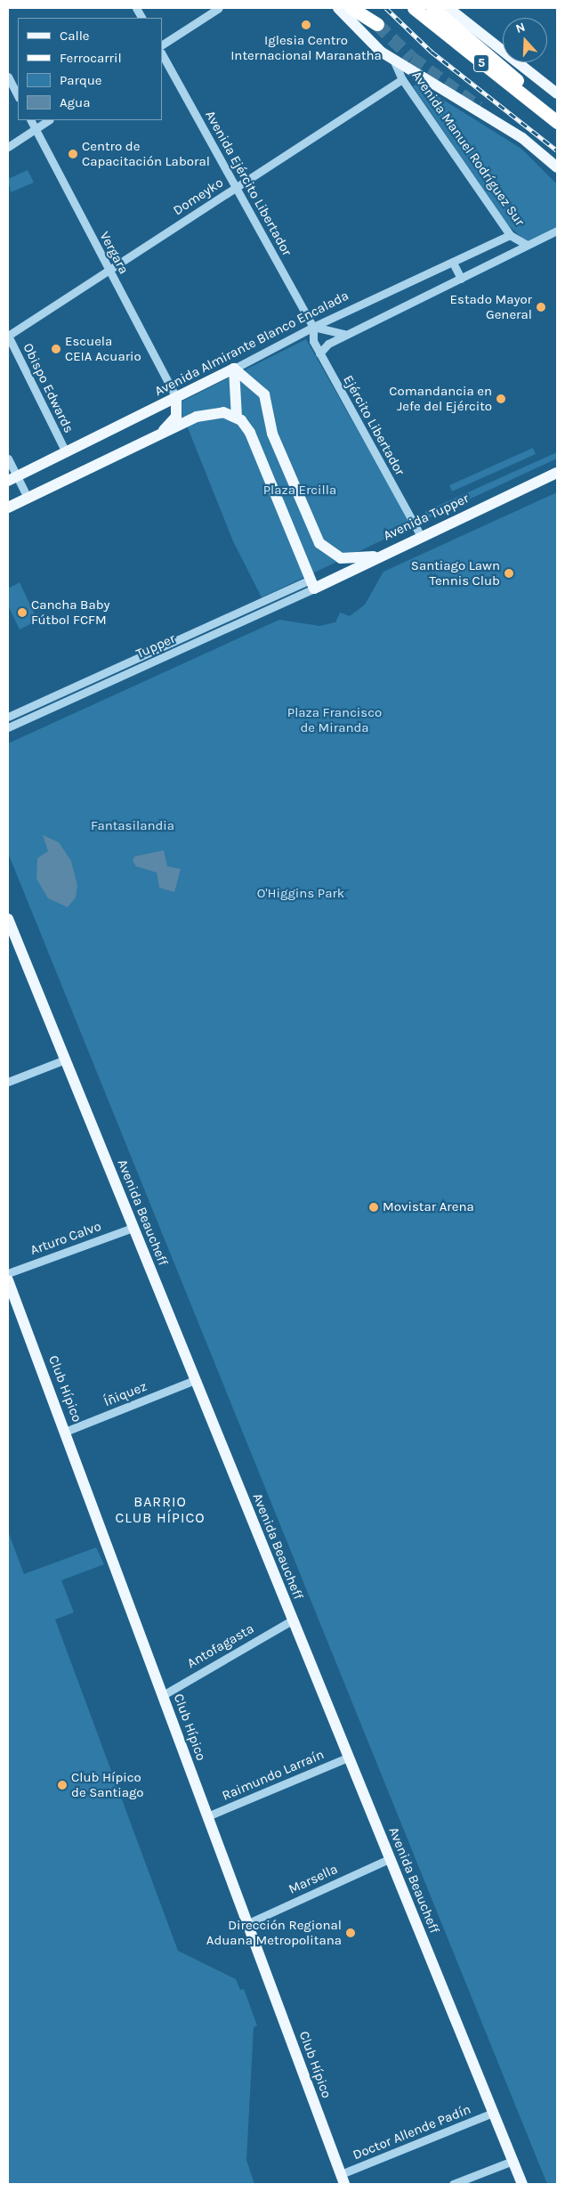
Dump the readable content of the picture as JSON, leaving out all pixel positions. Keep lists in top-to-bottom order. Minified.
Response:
{"streets":{"highway":["5"],"main road":["Avenida Manuel Rodríguez Sur","Avenida Almirante Blanco Encalada","Avenida Tupper","Avenida Beaucheff","Club Hípico"],"street":["Avenida Ejército Libertador","Domeyko","Vergara","Obispo Edwards","Ejército Libertador","Tupper","Arturo Calvo","Íñiquez","Antofagasta","Raimundo Larraín","Marsella","Doctor Allende Padín"]},"crossings":[["Avenida Manuel Rodríguez Sur","Domeyko"],["Avenida Manuel Rodríguez Sur","Avenida Almirante Blanco Encalada"],["Avenida Ejército Libertador","Domeyko"],["Avenida Ejército Libertador","Avenida Almirante Blanco Encalada"],["Avenida Ejército Libertador","Ejército Libertador"],["Domeyko","Vergara"],["Domeyko","Obispo Edwards"],["Vergara","Avenida Almirante Blanco Encalada"],["Avenida Almirante Blanco Encalada","Obispo Edwards"],["Avenida Almirante Blanco Encalada","Ejército Libertador"],["Ejército Libertador","Avenida Tupper"],["Avenida Tupper","Tupper"],["Avenida Beaucheff","Arturo Calvo"],["Avenida Beaucheff","Íñiquez"],["Avenida Beaucheff","Antofagasta"],["Avenida Beaucheff","Raimundo Larraín"],["Avenida Beaucheff","Marsella"],["Avenida Beaucheff","Doctor Allende Padín"],["Club Hípico","Íñiquez"],["Club Hípico","Antofagasta"],["Club Hípico","Raimundo Larraín"],["Club Hípico","Marsella"],["Club Hípico","Doctor Allende Padín"]],"districts":["BARRIO CLUB HÍPICO"],"parks":["Plaza Ercilla","Plaza Francisco de Miranda","Fantasilandia","O'Higgins Park"],"places":["Iglesia Centro Internacional Maranatha","Centro de Capacitación Laboral","Estado Mayor General","Escuela CEIA Acuario","Comandancia en Jefe del Ejército","Santiago Lawn Tennis Club","Cancha Baby Fútbol FCFM","Movistar Arena","Club Hípico de Santiago","Dirección Regional Aduana Metropolitana"],"legend":["Calle","Ferrocarril","Parque","Agua"],"north":"top"}
